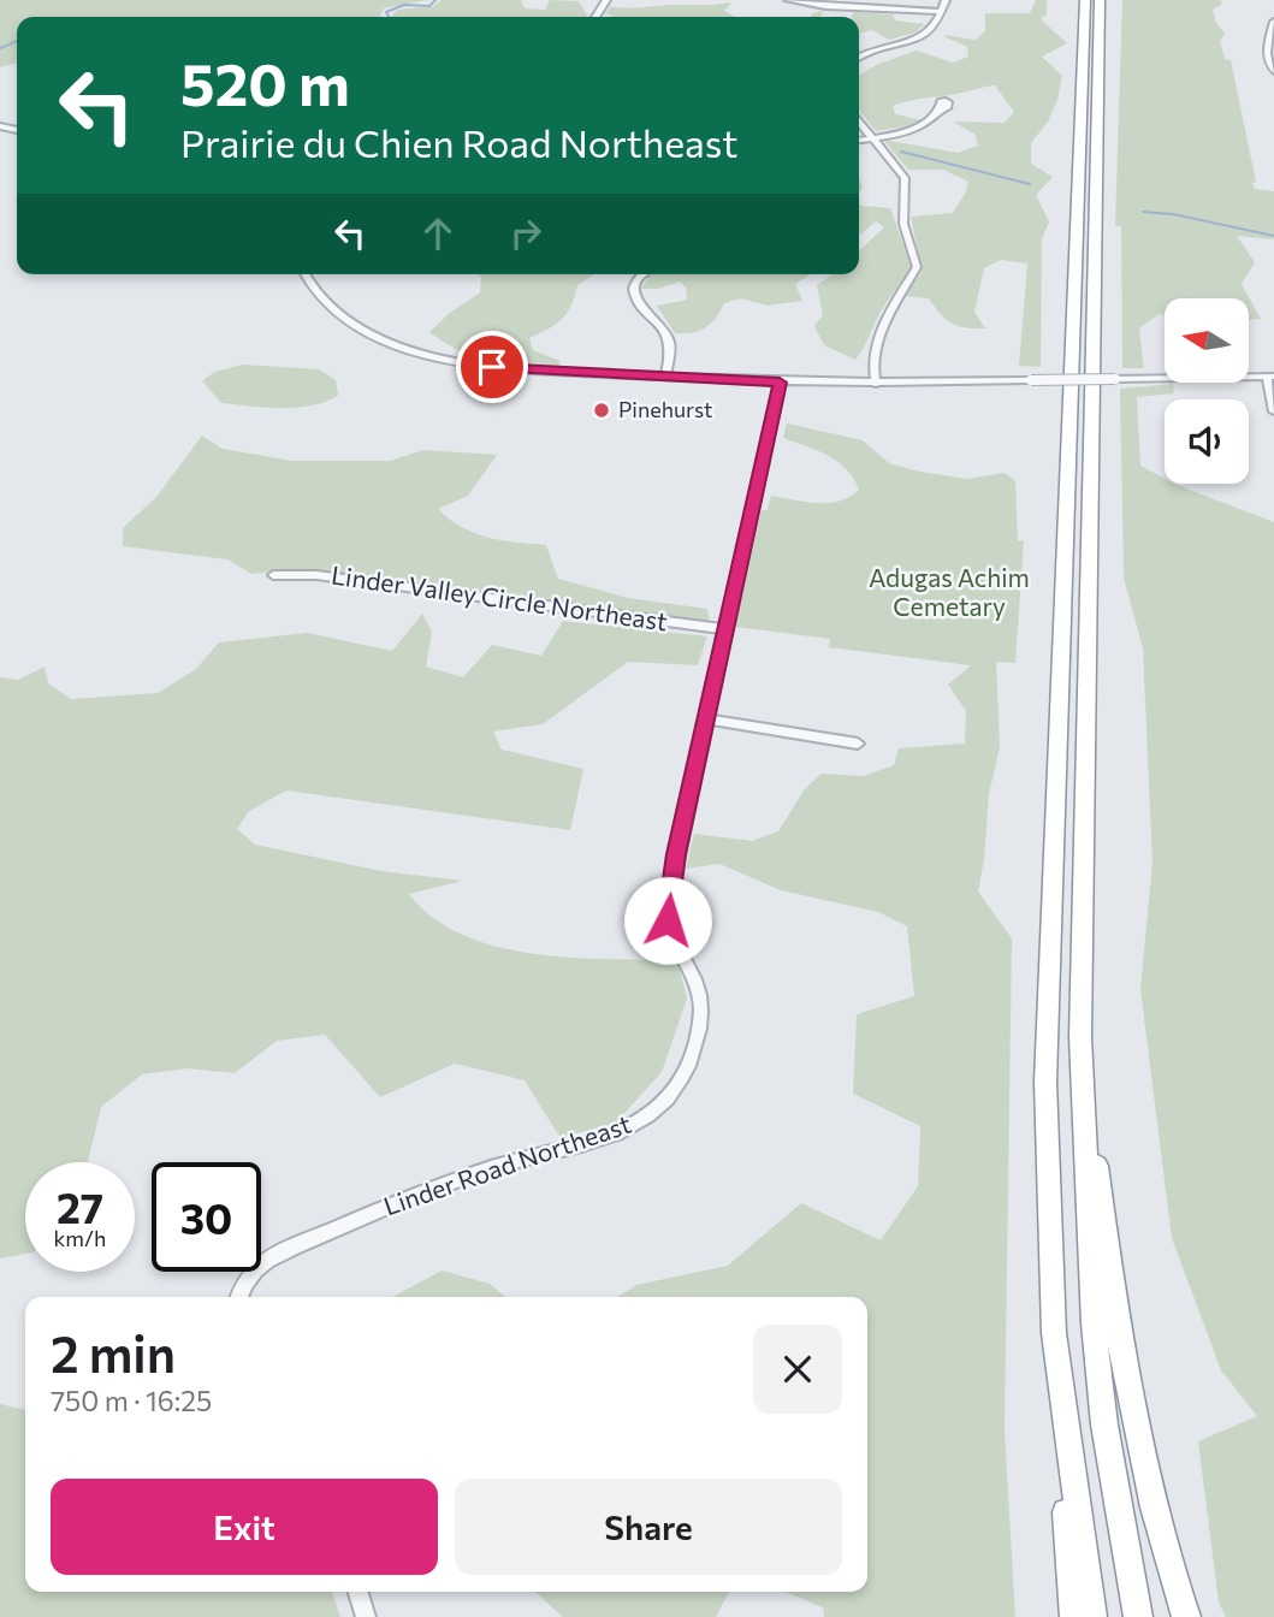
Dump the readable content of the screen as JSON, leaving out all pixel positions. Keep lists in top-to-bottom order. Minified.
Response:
{"streets":{"street":["Linder Valley Circle Northeast","Linder Road Northeast"]},"crossings":[["Linder Valley Circle Northeast","Linder Road Northeast"]],"parks":["Adugas Achim Cemetary"],"places":["Pinehurst"],"north":"left","page":{"turn":["520 m","Prairie du Chien Road Northeast"],"speed":"27 km/h","limit":"30","heading":["2 min","750 m · 16:25"],"buttons":["Exit","Share"]}}
